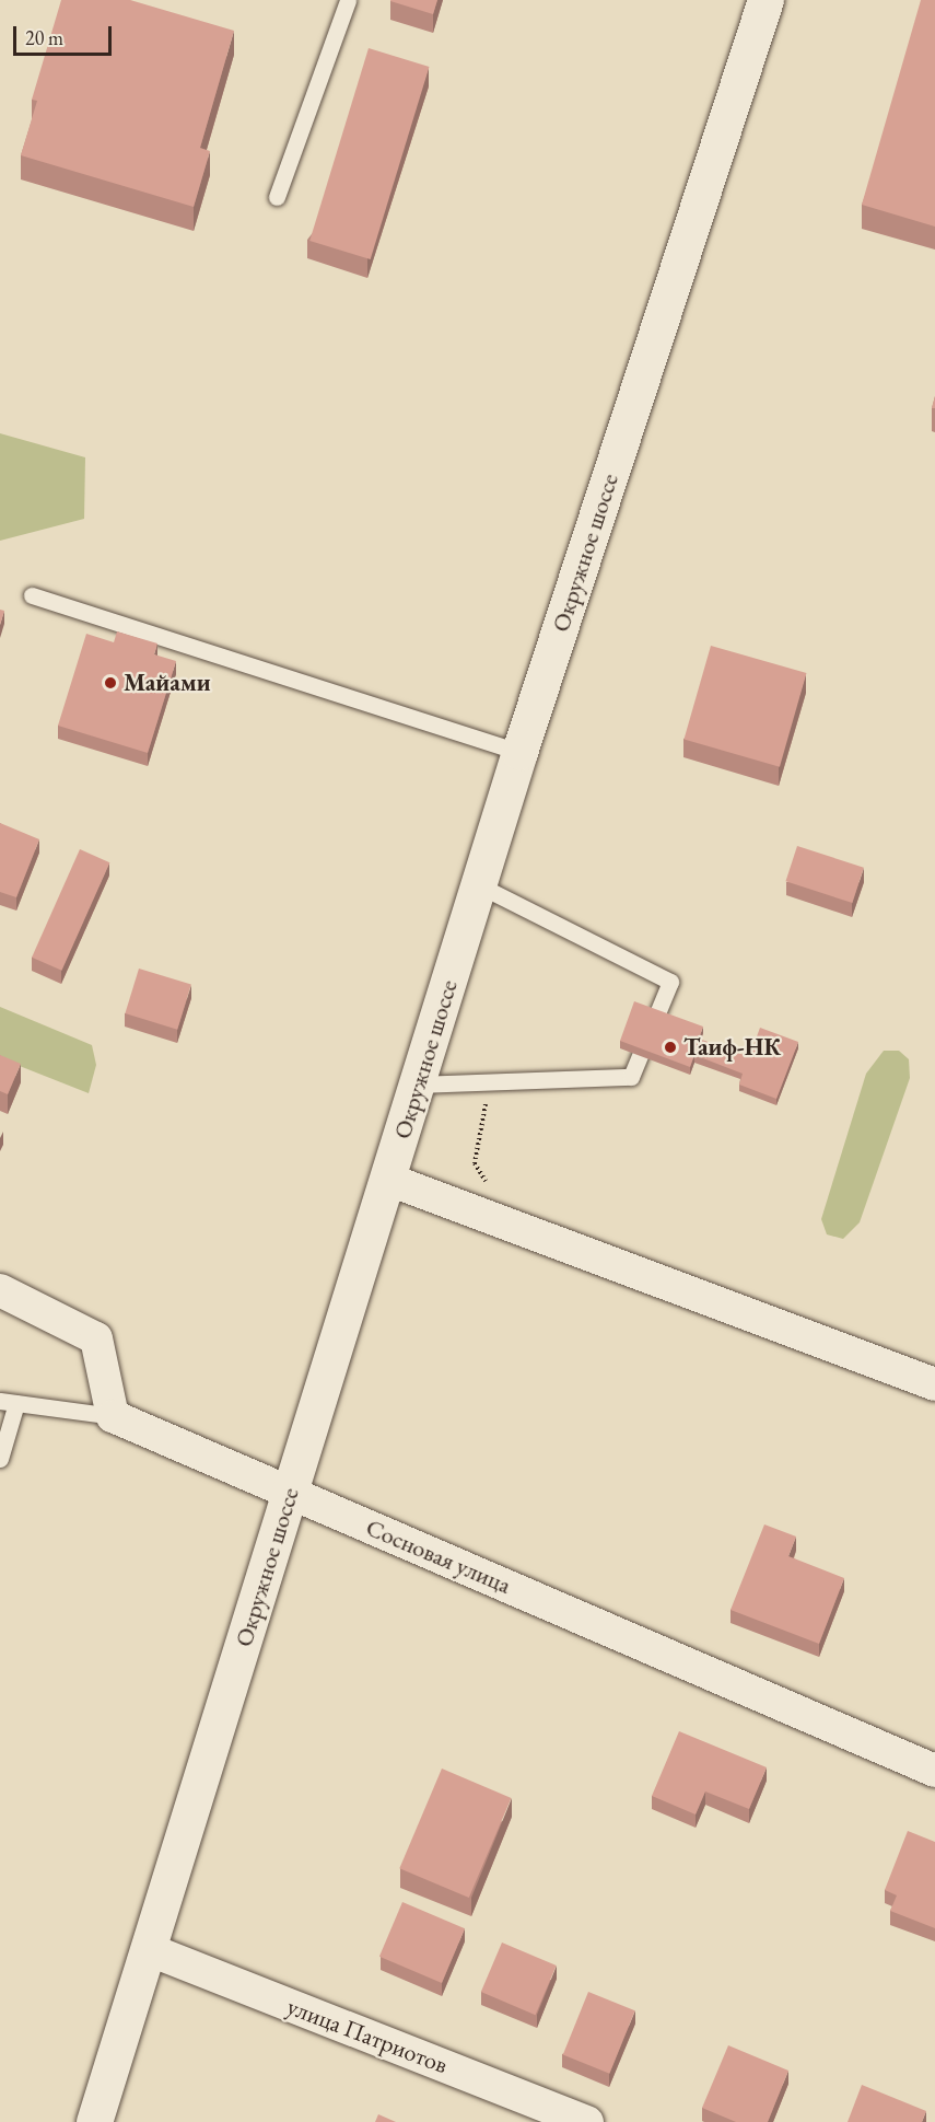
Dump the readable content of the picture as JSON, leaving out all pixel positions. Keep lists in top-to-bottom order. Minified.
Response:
{"streets":{"street":["Окружное шоссе","Сосновая улица","улица Патриотов"]},"crossings":[["Окружное шоссе","Сосновая улица"],["Окружное шоссе","улица Патриотов"]],"places":["Майами","Таиф-НК"],"scale_bar":"20 m"}
